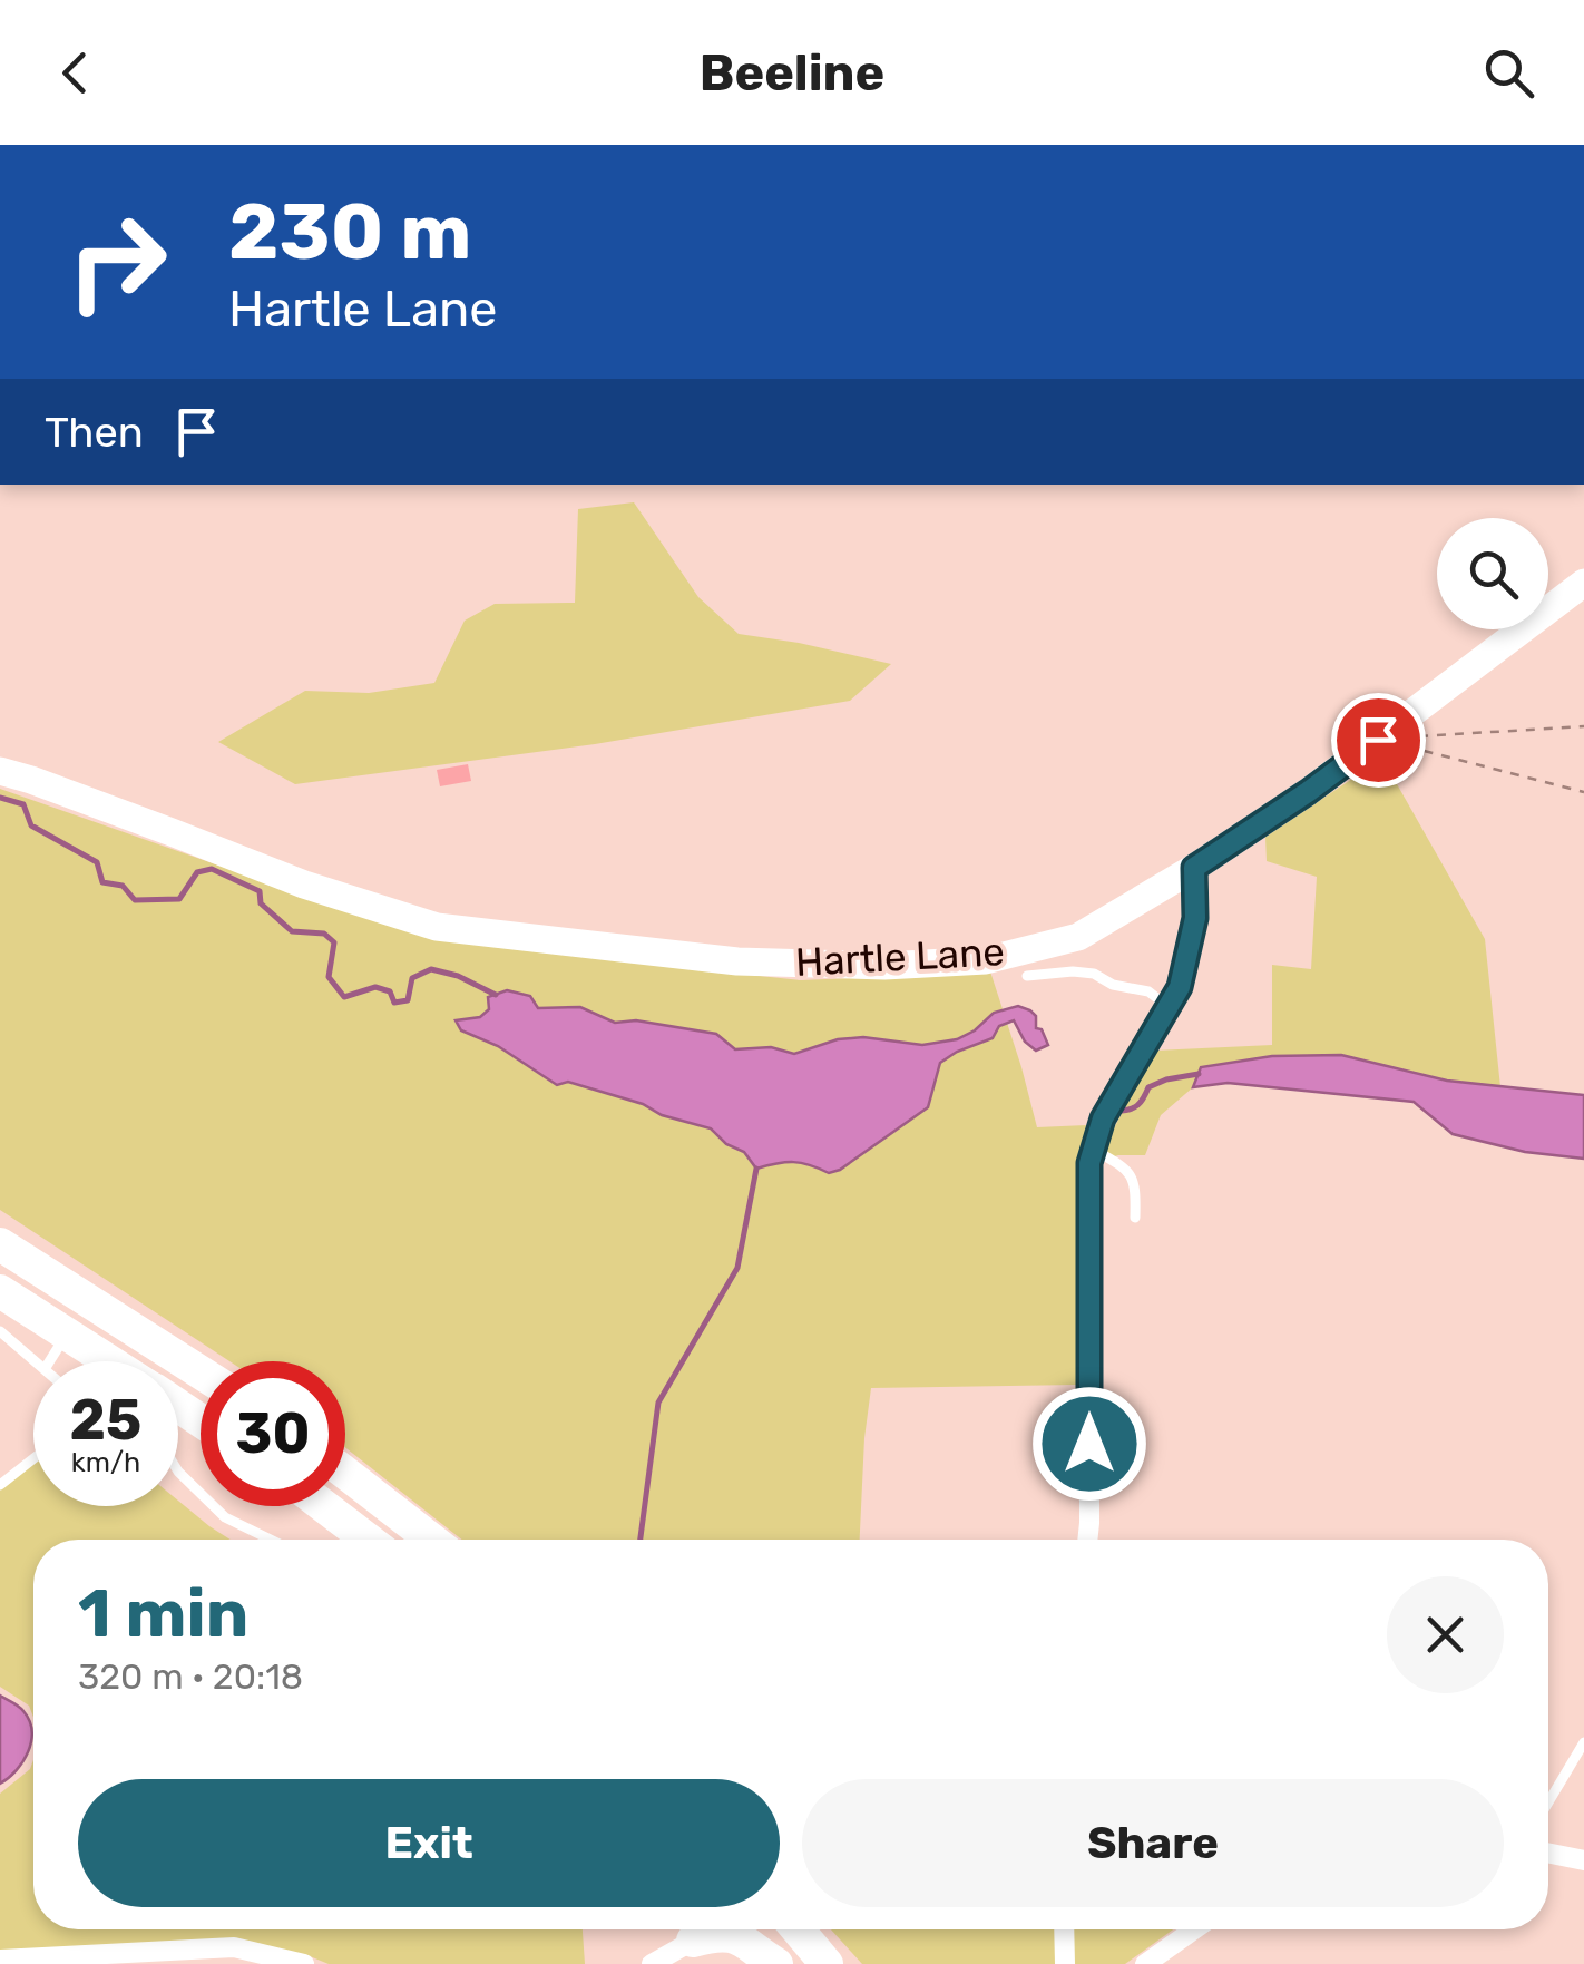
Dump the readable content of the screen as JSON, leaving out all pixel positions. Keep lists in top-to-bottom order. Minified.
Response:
{"streets":{"main road":["Hartle Lane"]},"page":{"header":"Beeline","turn":["230 m","Hartle Lane"],"then":"Then","speed":"25 km/h","limit":"30","heading":["1 min","320 m · 20:18"],"buttons":["Exit","Share"]}}
